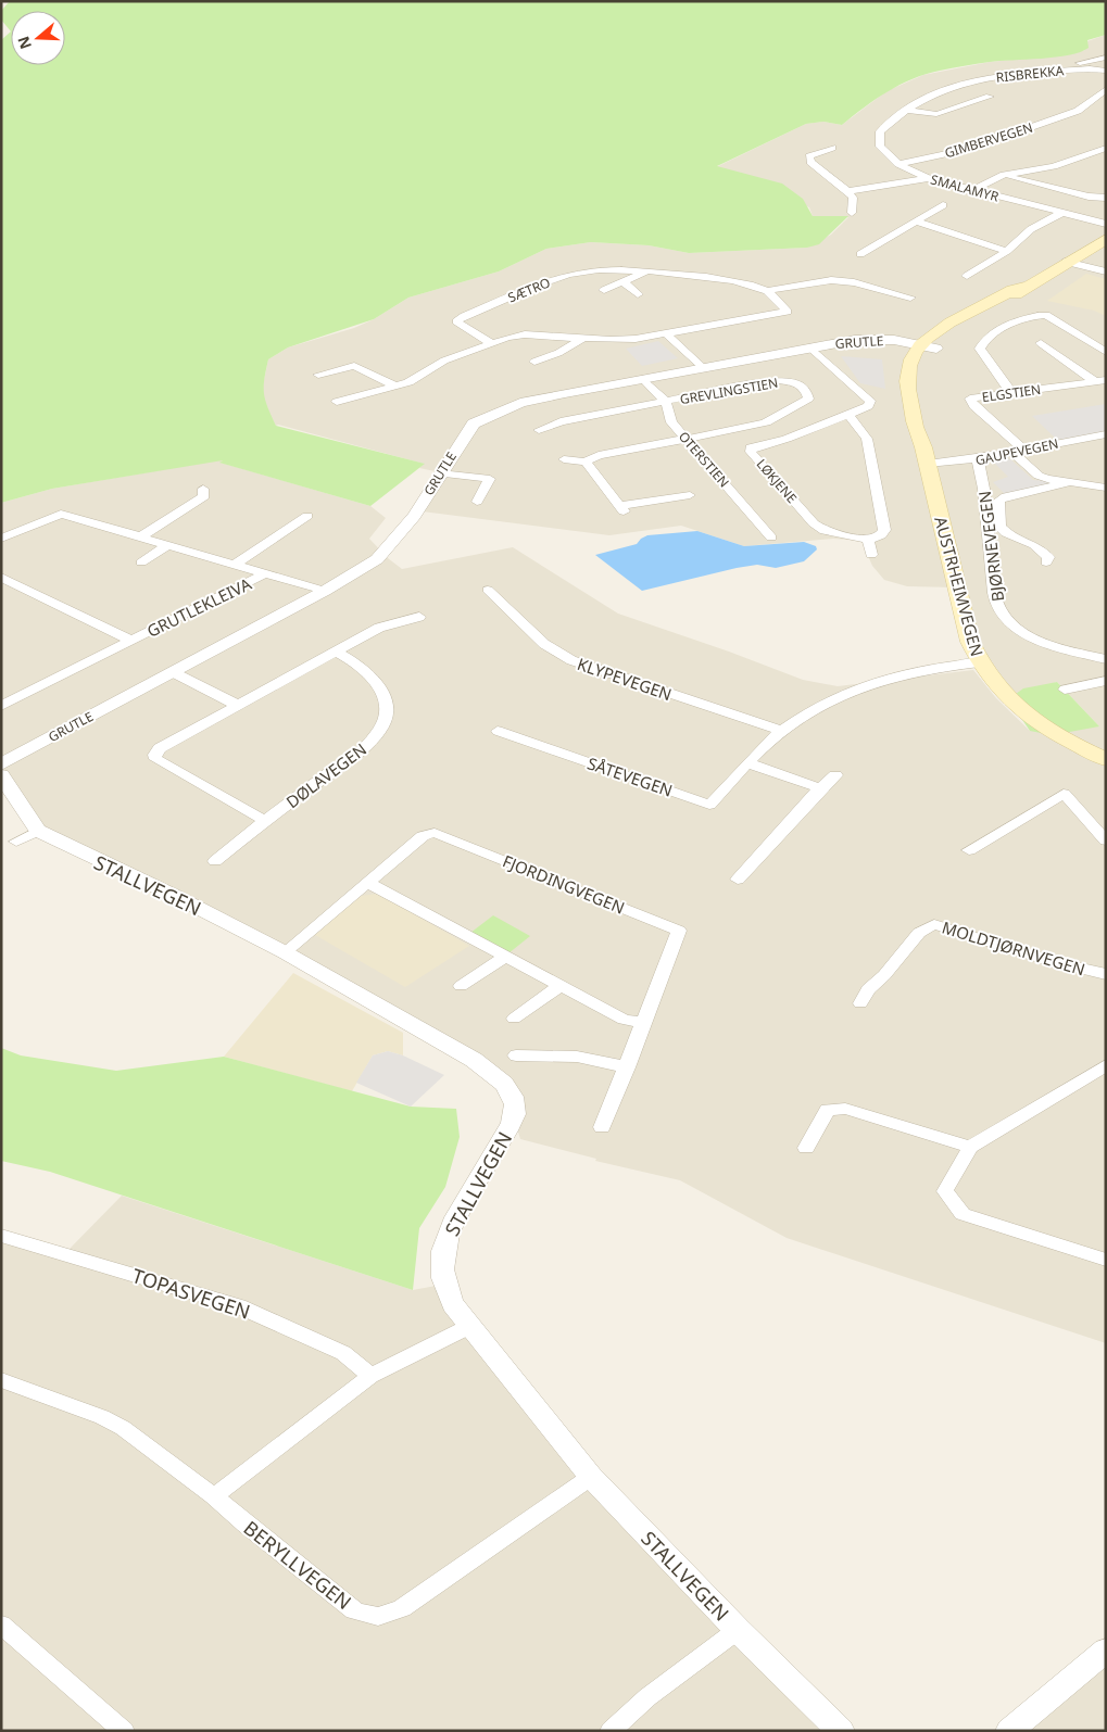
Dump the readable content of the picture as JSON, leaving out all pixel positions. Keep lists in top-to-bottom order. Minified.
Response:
{"streets":{"main road":["AUSTRHEIMVEGEN"],"street":["RISBREKKA","GIMBERVEGEN","SMALAMYR","SÆTRO","GRUTLE","GREVLINGSTIEN","ELGSTIEN","GAUPEVEGEN","OTERSTIEN","LØKJENE","BJØRNEVEGEN","GRUTLEKLEIVA","KLYPEVEGEN","DØLAVEGEN","SÅTEVEGEN","FJORDINGVEGEN","STALLVEGEN","MOLDTJØRNVEGEN","TOPASVEGEN","BERYLLVEGEN"]},"crossings":[["RISBREKKA","SMALAMYR"],["GIMBERVEGEN","SMALAMYR"],["GRUTLE","OTERSTIEN"],["GRUTLE","LØKJENE"],["GRUTLE","AUSTRHEIMVEGEN"],["GREVLINGSTIEN","OTERSTIEN"],["ELGSTIEN","GAUPEVEGEN"],["GAUPEVEGEN","BJØRNEVEGEN"],["GAUPEVEGEN","AUSTRHEIMVEGEN"],["AUSTRHEIMVEGEN","SÅTEVEGEN"],["KLYPEVEGEN","SÅTEVEGEN"],["FJORDINGVEGEN","STALLVEGEN"],["STALLVEGEN","BERYLLVEGEN"]],"north":"left"}
